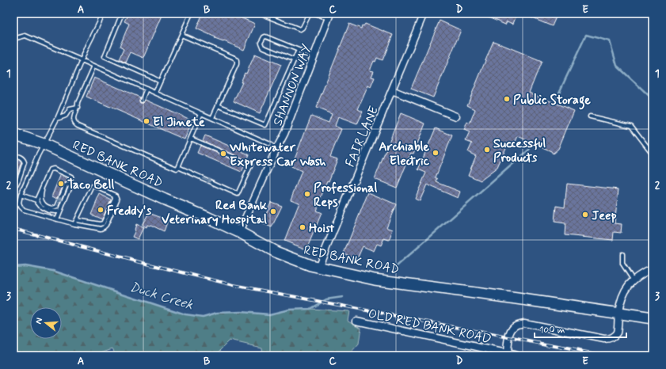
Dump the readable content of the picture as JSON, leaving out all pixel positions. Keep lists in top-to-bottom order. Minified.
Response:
{"streets":{"highway":["RED BANK ROAD"],"street":["SHANNON WAY","FAIR LANE","OLD RED BANK ROAD"]},"crossings":[["SHANNON WAY","RED BANK ROAD"],["FAIR LANE","RED BANK ROAD"]],"water":["Duck Creek"],"places":["Public Storage","El Jinete","Successful Products","Archiable Electric","Whitewater Express Car Wash","Taco Bell","Professional Reps","Freddy's","Red Bank Veterinary Hospital","Jeep","Hoist"],"scale_bar":"100 m","north":"left","grid":{"columns":["A","B","C","D","E"],"rows":["1","2","3"]}}
